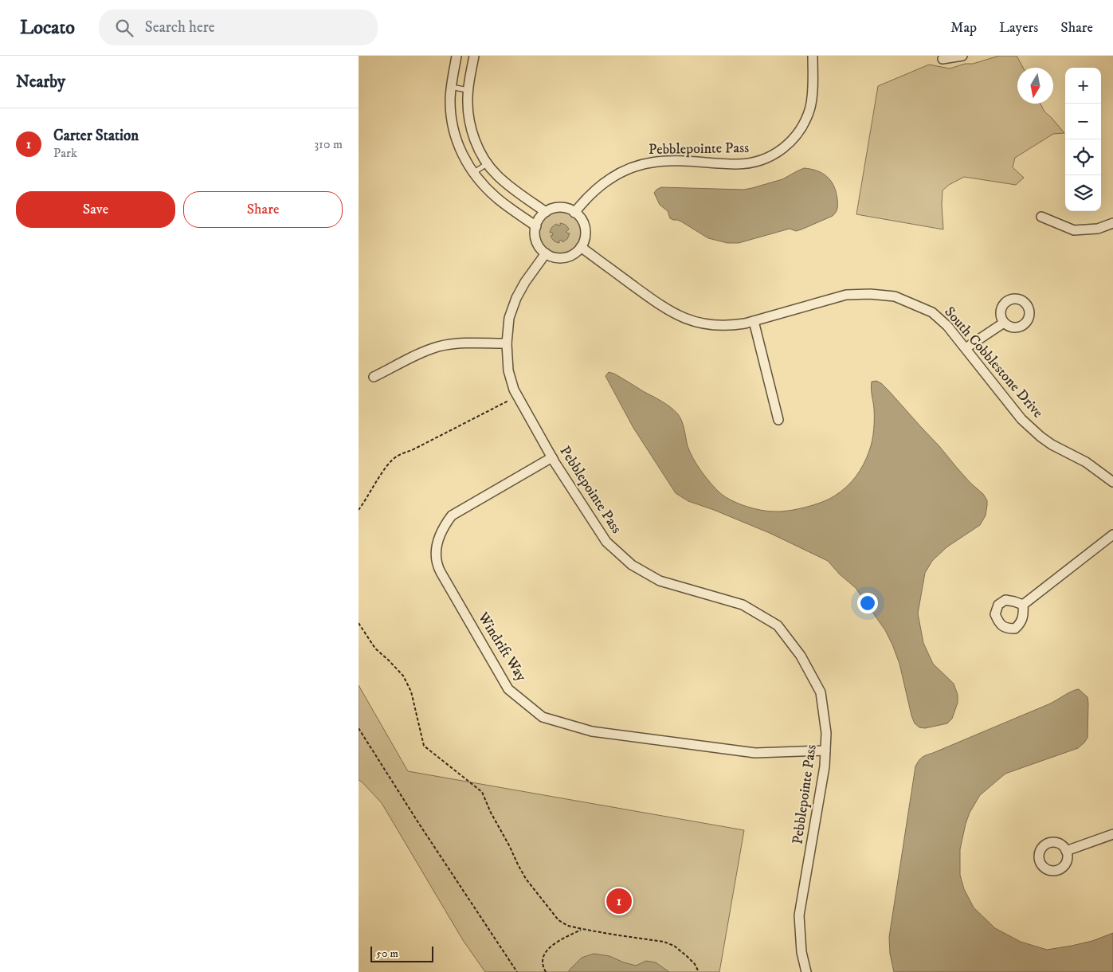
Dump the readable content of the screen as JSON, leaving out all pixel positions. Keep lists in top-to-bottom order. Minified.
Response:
{"streets":{"street":["Pebblepointe Pass","South Cobblestone Drive","Windrift Way"]},"crossings":[["Pebblepointe Pass","South Cobblestone Drive"],["Pebblepointe Pass","Windrift Way"]],"scale_bar":"50 m","north":"bottom","page":{"header":"Locato","search":"Search here","nav":["Map","Layers","Share"],"heading":"Nearby","map_buttons":["+","−"],"list":[{"mark":"1","name":"Carter Station","note":"Park","value":"310 m"}],"buttons":["Save","Share"],"pins":"1","scale":"50 m"}}
